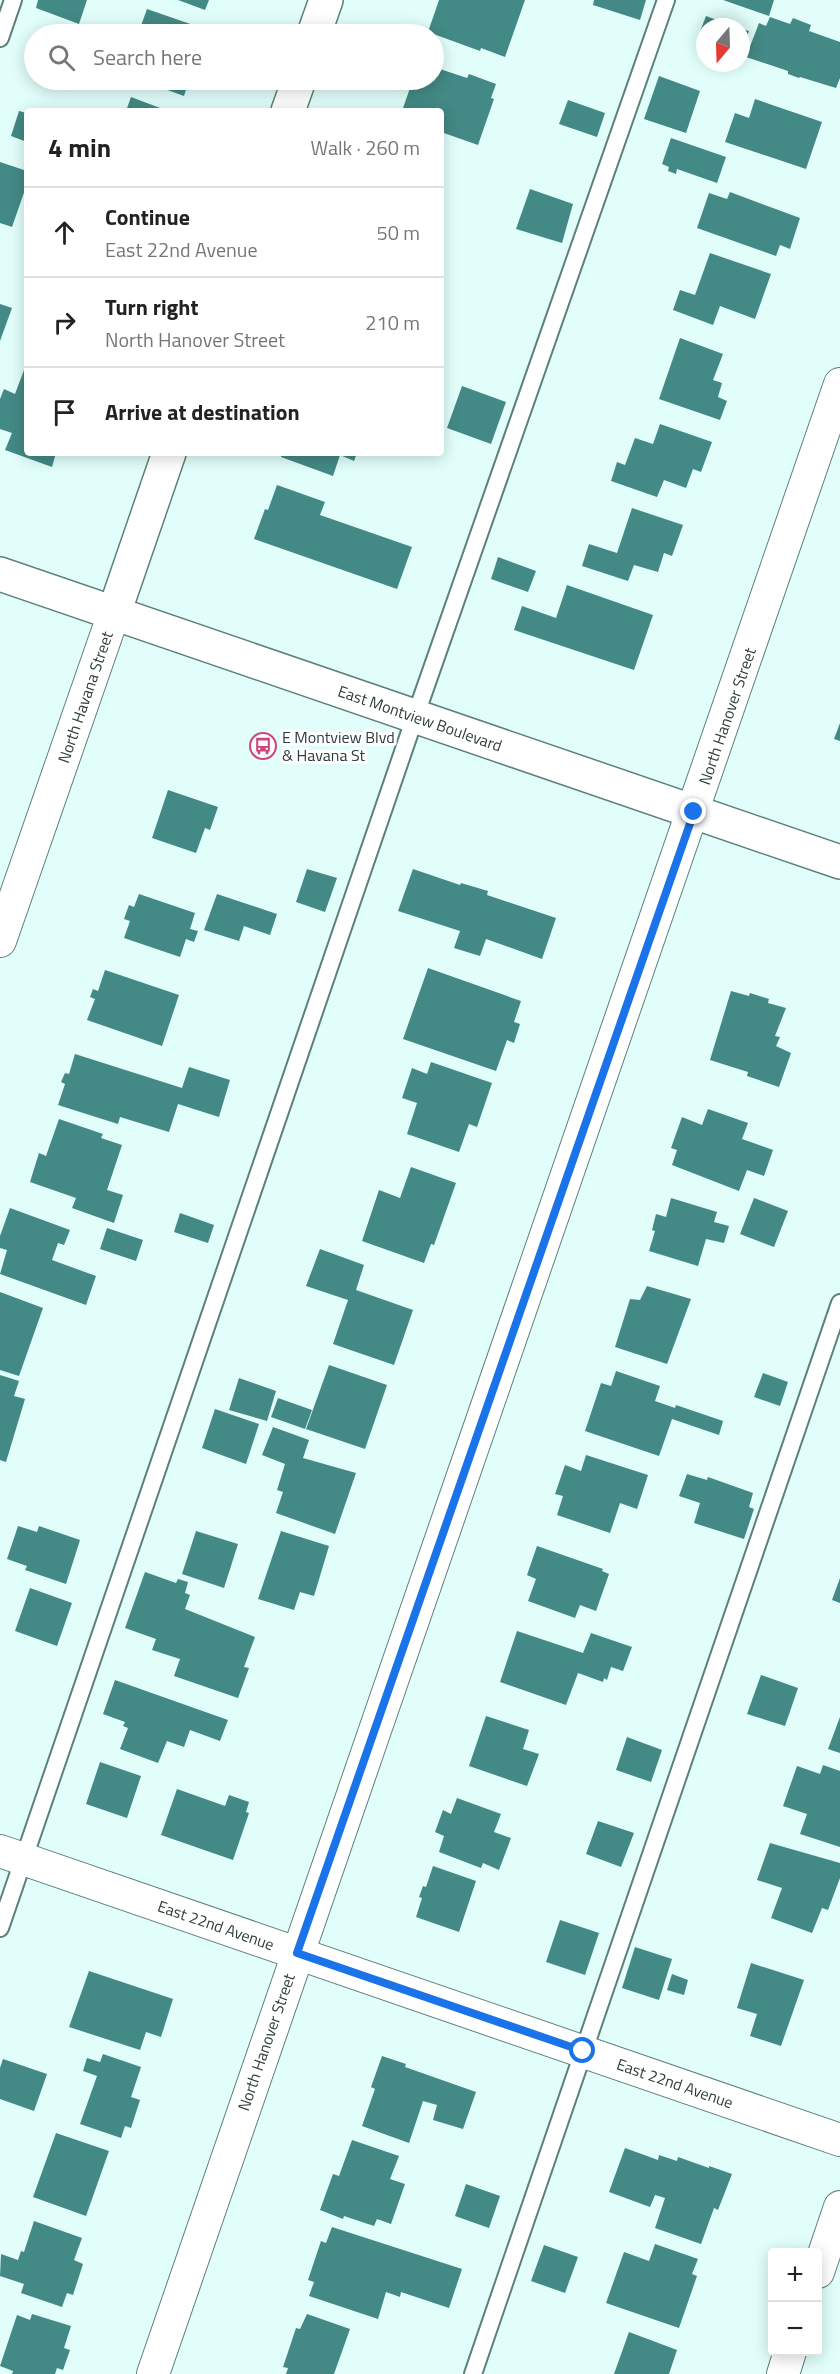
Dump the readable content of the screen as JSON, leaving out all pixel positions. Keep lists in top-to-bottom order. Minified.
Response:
{"streets":{"main road":["North Havana Street","East Montview Boulevard"],"street":["North Hanover Street","East 22nd Avenue"]},"crossings":[["North Havana Street","East Montview Boulevard"],["North Hanover Street","East Montview Boulevard"],["North Hanover Street","East 22nd Avenue"]],"places":{"bus stop":["E Montview Blvd & Havana St"]},"north":"bottom","page":{"search":"Search here","heading":["4 min","Walk · 260 m"],"list":[["Continue","East 22nd Avenue","50 m"],["Turn right","North Hanover Street","210 m"],"Arrive at destination"],"map_buttons":["+","−"]}}
